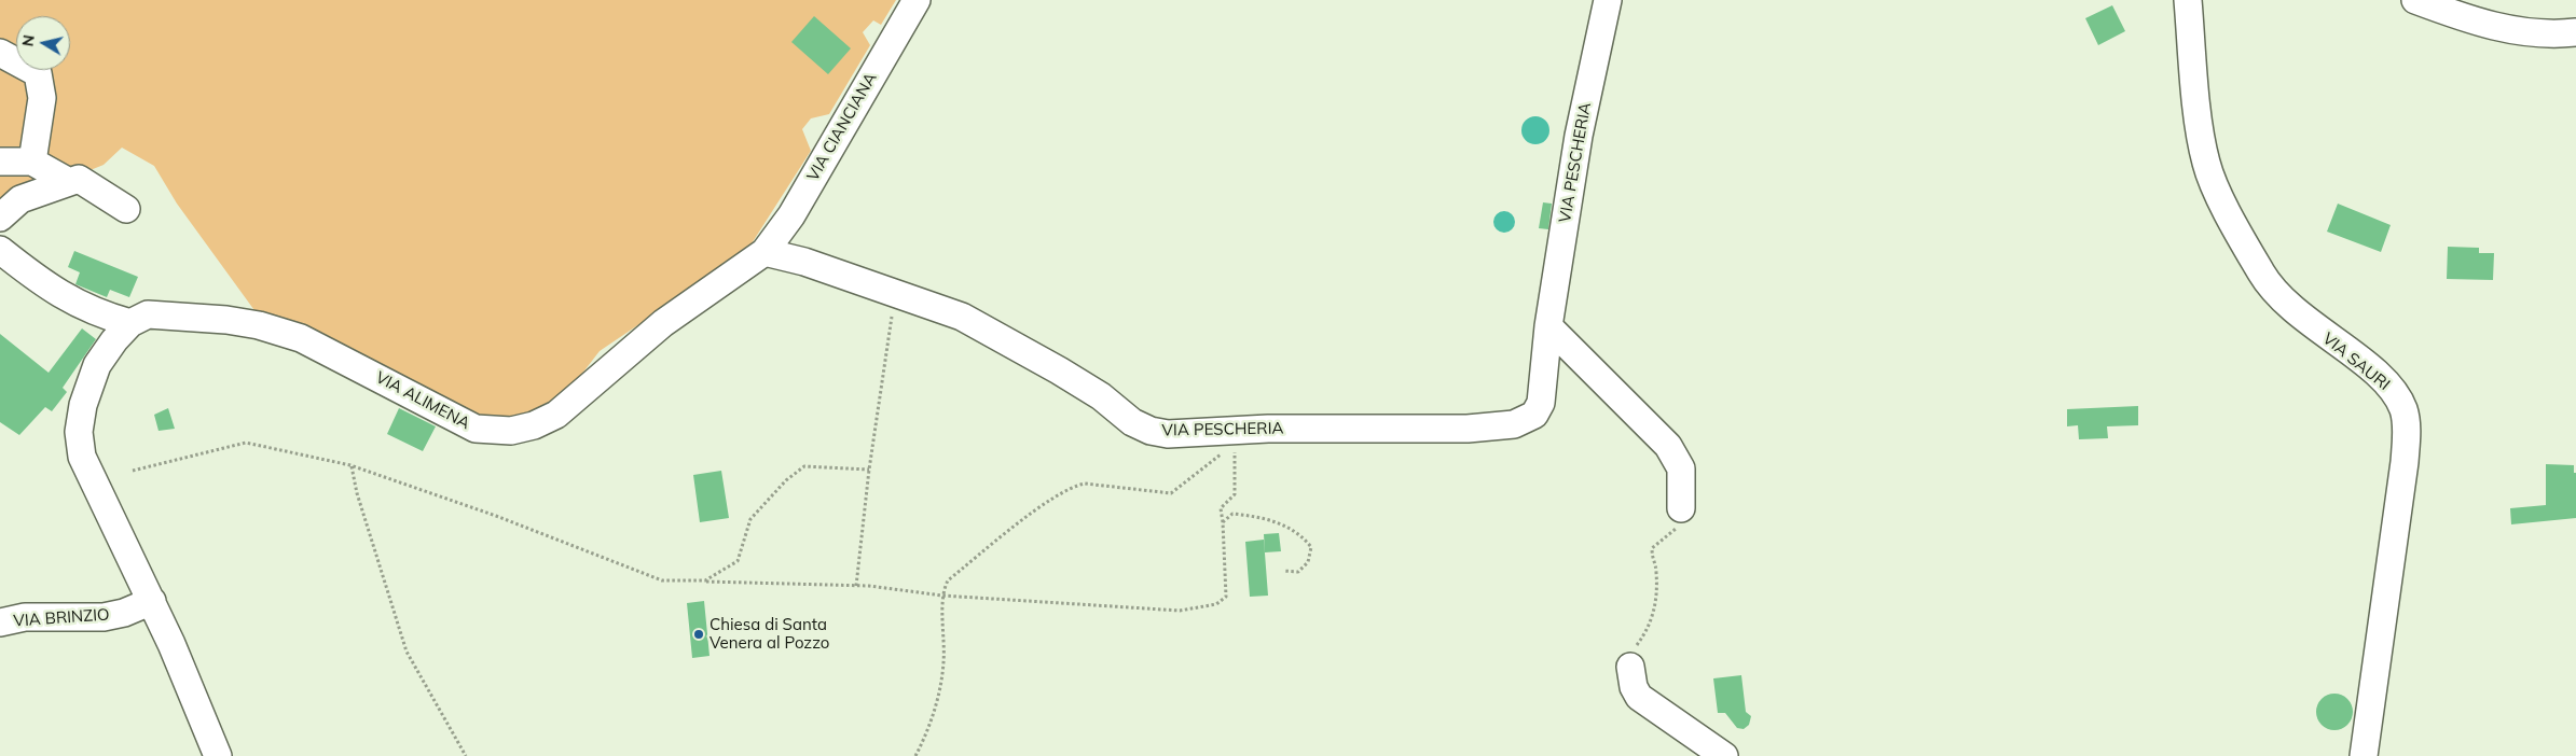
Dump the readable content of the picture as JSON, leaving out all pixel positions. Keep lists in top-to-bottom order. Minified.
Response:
{"streets":{"street":["VIA CIANCIANA","VIA PESCHERIA","VIA SAURI","VIA ALIMENA","VIA BRINZIO"]},"crossings":[["VIA CIANCIANA","VIA PESCHERIA"],["VIA CIANCIANA","VIA ALIMENA"],["VIA PESCHERIA","VIA ALIMENA"]],"places":["Chiesa di Santa Venera al Pozzo"],"north":"left"}
